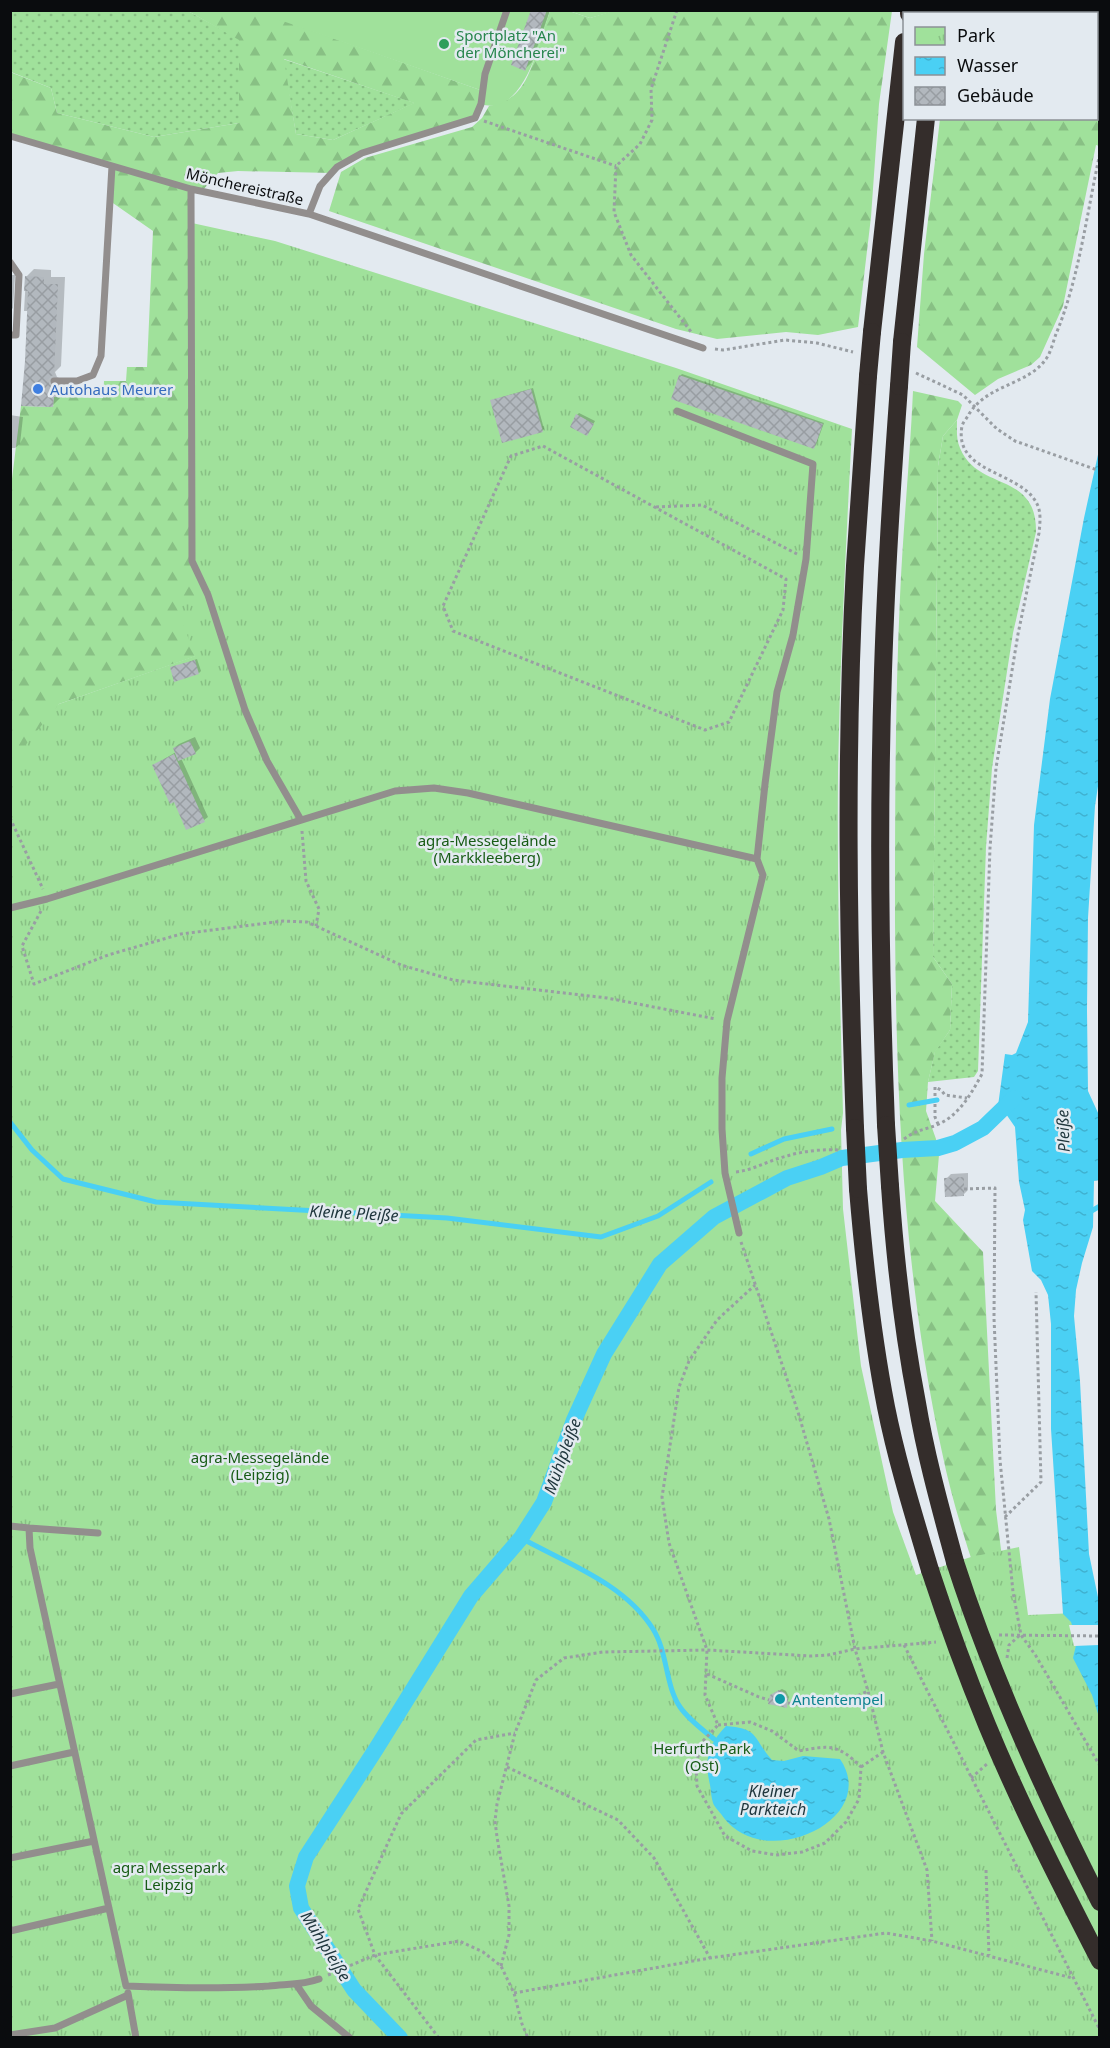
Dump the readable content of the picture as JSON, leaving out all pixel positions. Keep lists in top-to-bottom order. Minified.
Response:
{"streets":{"lane":["Mönchereistraße"]},"water":["Pleiße","Kleine Pleiße","Mühlpleiße","Kleiner Parkteich"],"parks":["agra-Messegelände (Markkleeberg)","agra-Messegelände (Leipzig)","Herfurth-Park (Ost)","agra Messepark Leipzig"],"places":["Sportplatz \"An der Möncherei\"","Autohaus Meurer","Antentempel"],"legend":["Park","Wasser","Gebäude"]}
